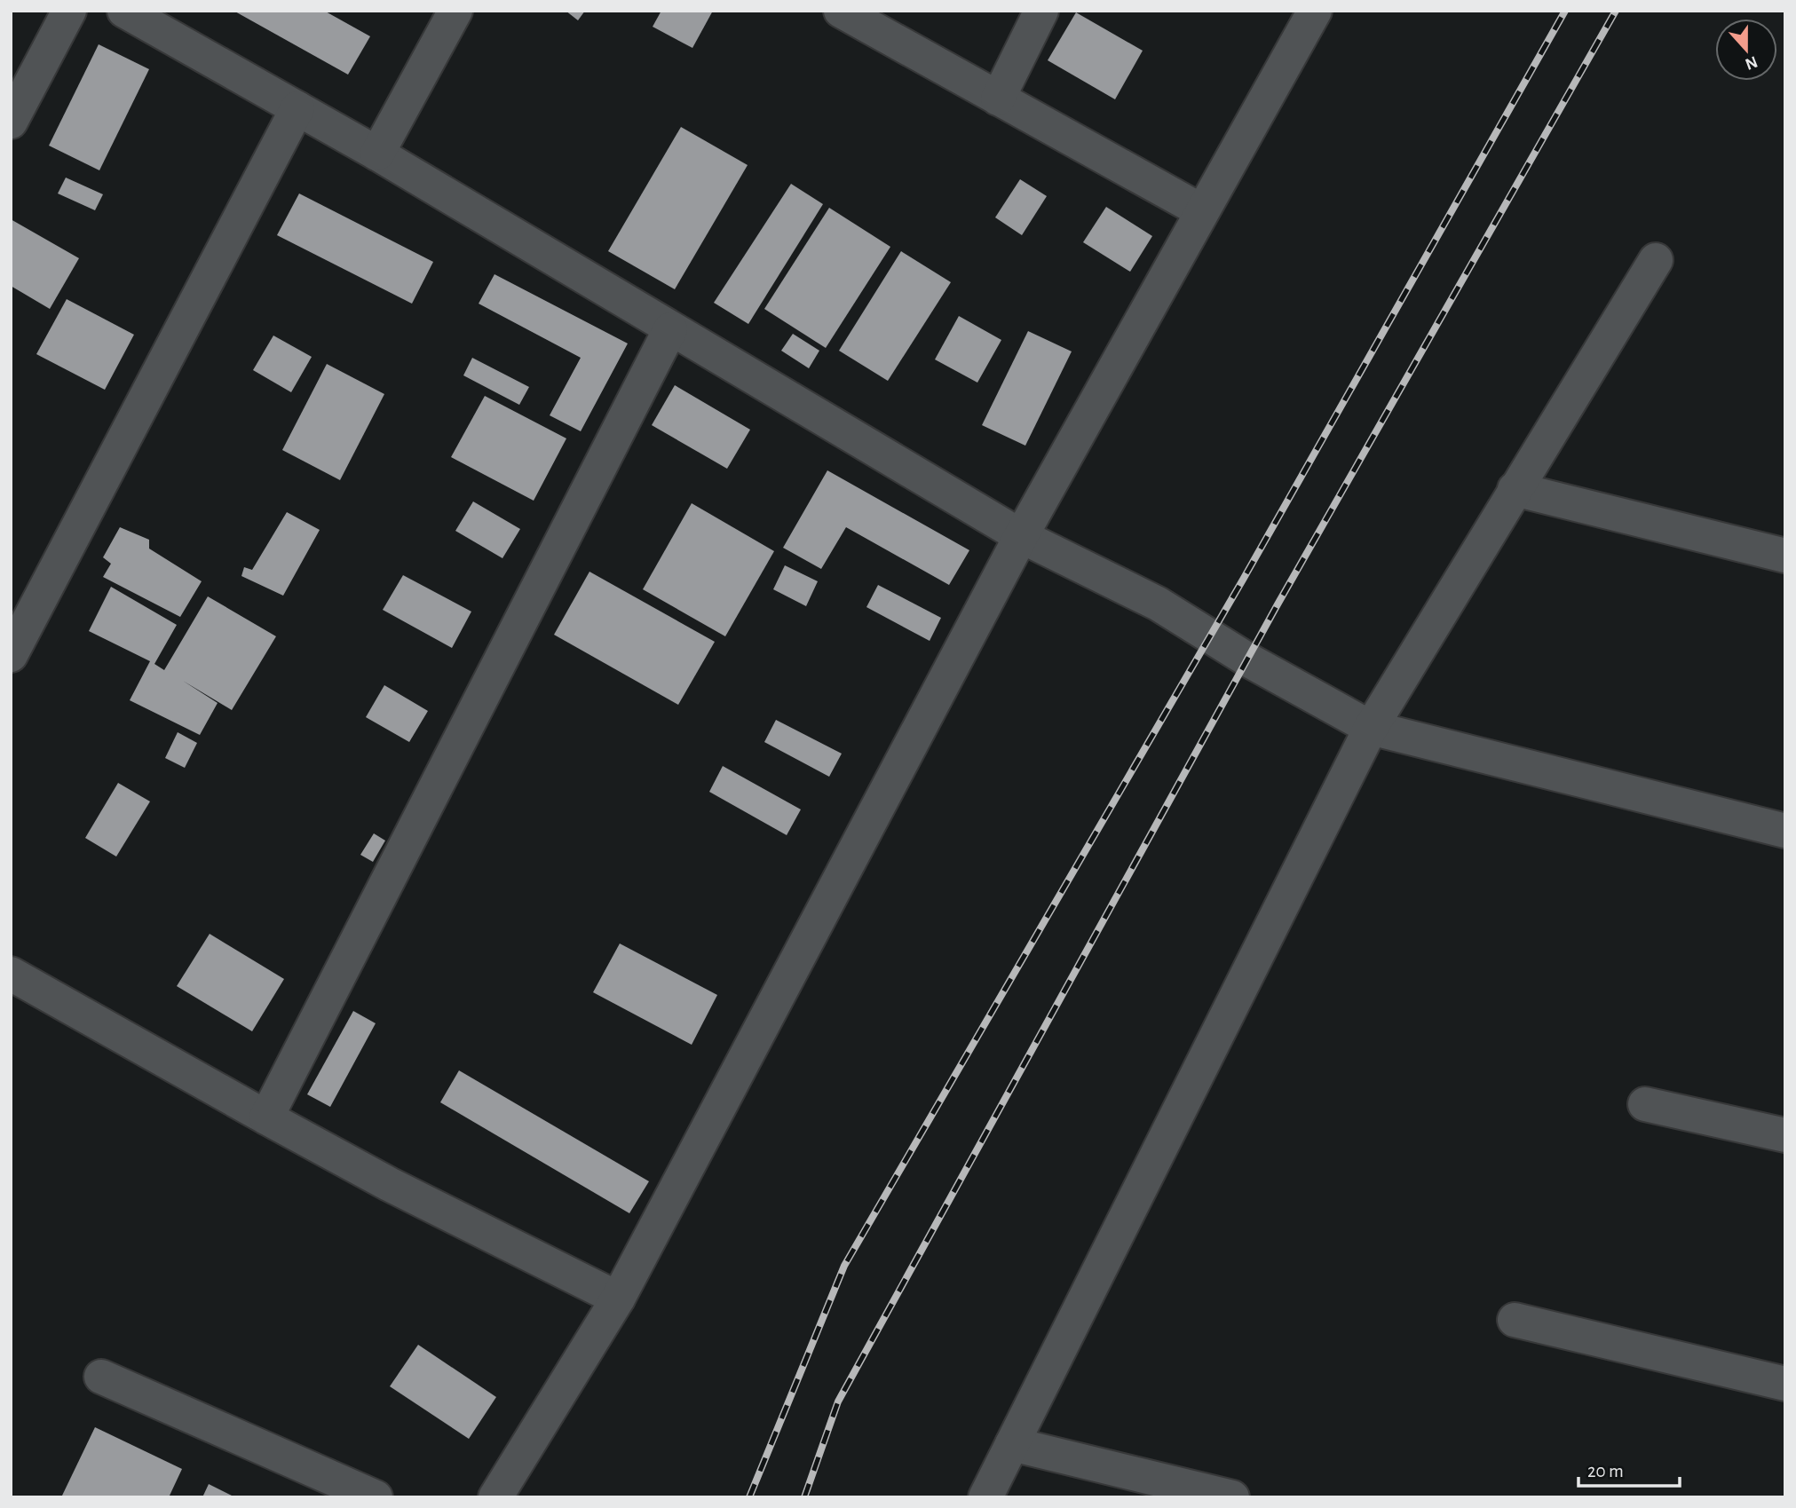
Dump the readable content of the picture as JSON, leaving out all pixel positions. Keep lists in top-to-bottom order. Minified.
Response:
{"scale_bar":"20 m","north":"bottom"}
